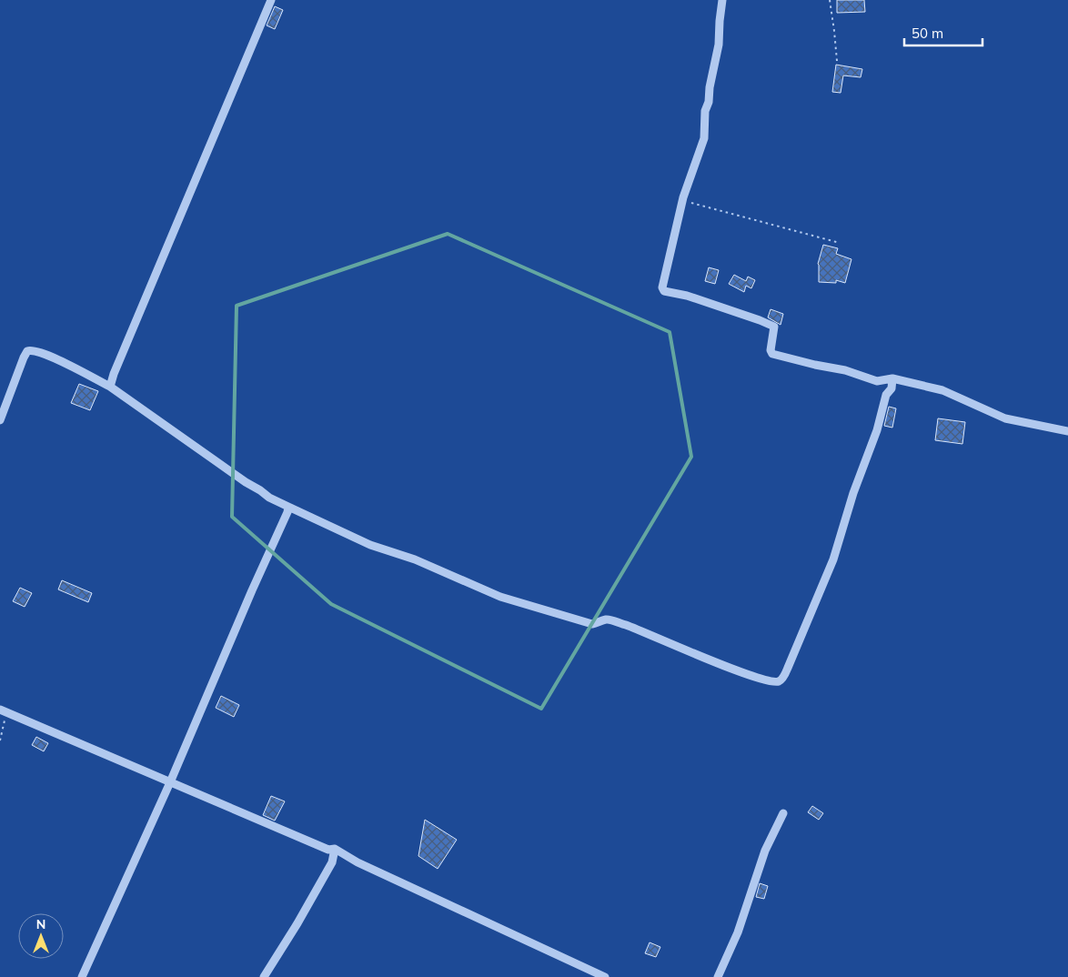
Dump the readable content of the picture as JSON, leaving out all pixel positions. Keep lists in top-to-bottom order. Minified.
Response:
{"scale_bar":"50 m","north":"top"}
